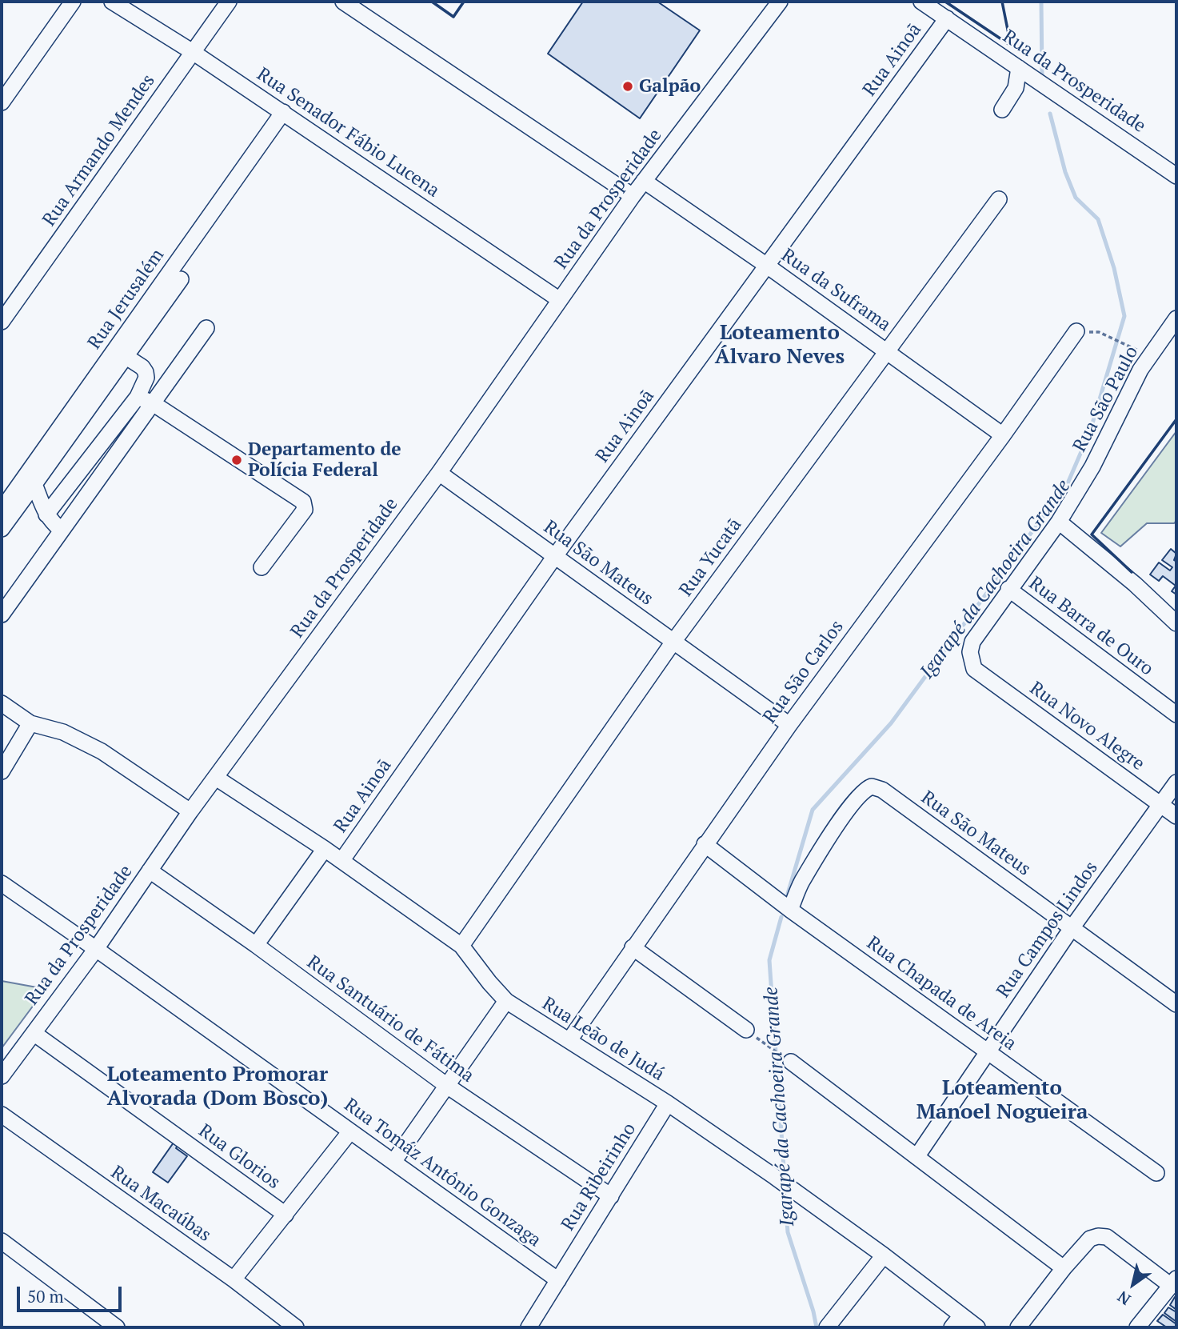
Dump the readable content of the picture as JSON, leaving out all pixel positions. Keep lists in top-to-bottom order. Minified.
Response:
{"streets":{"street":["Rua Ainoã","Rua da Prosperidade","Rua Senador Fábio Lucena","Rua Armando Mendes","Rua da Suframa","Rua Jerusalém","Rua São Paulo","Rua Yucatã","Rua São Mateus","Rua Barra de Ouro","Rua São Carlos","Rua Novo Alegre","Rua Campos Lindos","Rua Chapada de Areia","Rua Santuário de Fátima","Rua Leão de Judá","Rua Glorios","Rua Tomáz Antônio Gonzaga","Rua Ribeirinho","Rua Macaúbas"]},"crossings":[["Rua Ainoã","Rua da Prosperidade"],["Rua Ainoã","Rua da Suframa"],["Rua Ainoã","Rua São Mateus"],["Rua Ainoã","Rua Leão de Judá"],["Rua da Prosperidade","Rua Senador Fábio Lucena"],["Rua da Prosperidade","Rua da Suframa"],["Rua da Prosperidade","Rua São Mateus"],["Rua da Prosperidade","Rua Santuário de Fátima"],["Rua da Prosperidade","Rua Leão de Judá"],["Rua da Prosperidade","Rua Glorios"],["Rua da Prosperidade","Rua Tomáz Antônio Gonzaga"],["Rua Senador Fábio Lucena","Rua Armando Mendes"],["Rua Senador Fábio Lucena","Rua Jerusalém"],["Rua da Suframa","Rua Yucatã"],["Rua da Suframa","Rua São Carlos"],["Rua São Paulo","Rua Barra de Ouro"],["Rua São Paulo","Rua Novo Alegre"],["Rua Yucatã","Rua São Mateus"],["Rua Yucatã","Rua Leão de Judá"],["Rua São Mateus","Rua São Carlos"],["Rua São Mateus","Rua Campos Lindos"],["Rua São Mateus","Rua Chapada de Areia"],["Rua São Carlos","Rua Chapada de Areia"],["Rua São Carlos","Rua Leão de Judá"],["Rua Novo Alegre","Rua Campos Lindos"],["Rua Campos Lindos","Rua Chapada de Areia"],["Rua Santuário de Fátima","Rua Ribeirinho"],["Rua Leão de Judá","Rua Ribeirinho"],["Rua Tomáz Antônio Gonzaga","Rua Ribeirinho"]],"districts":["Loteamento Álvaro Neves","Loteamento Promorar Alvorada (Dom Bosco)","Loteamento Manoel Nogueira"],"water":["Igarapé da Cachoeira Grande"],"places":["Galpão","Departamento de Polícia Federal"],"scale_bar":"50 m","north":"bottom left"}
